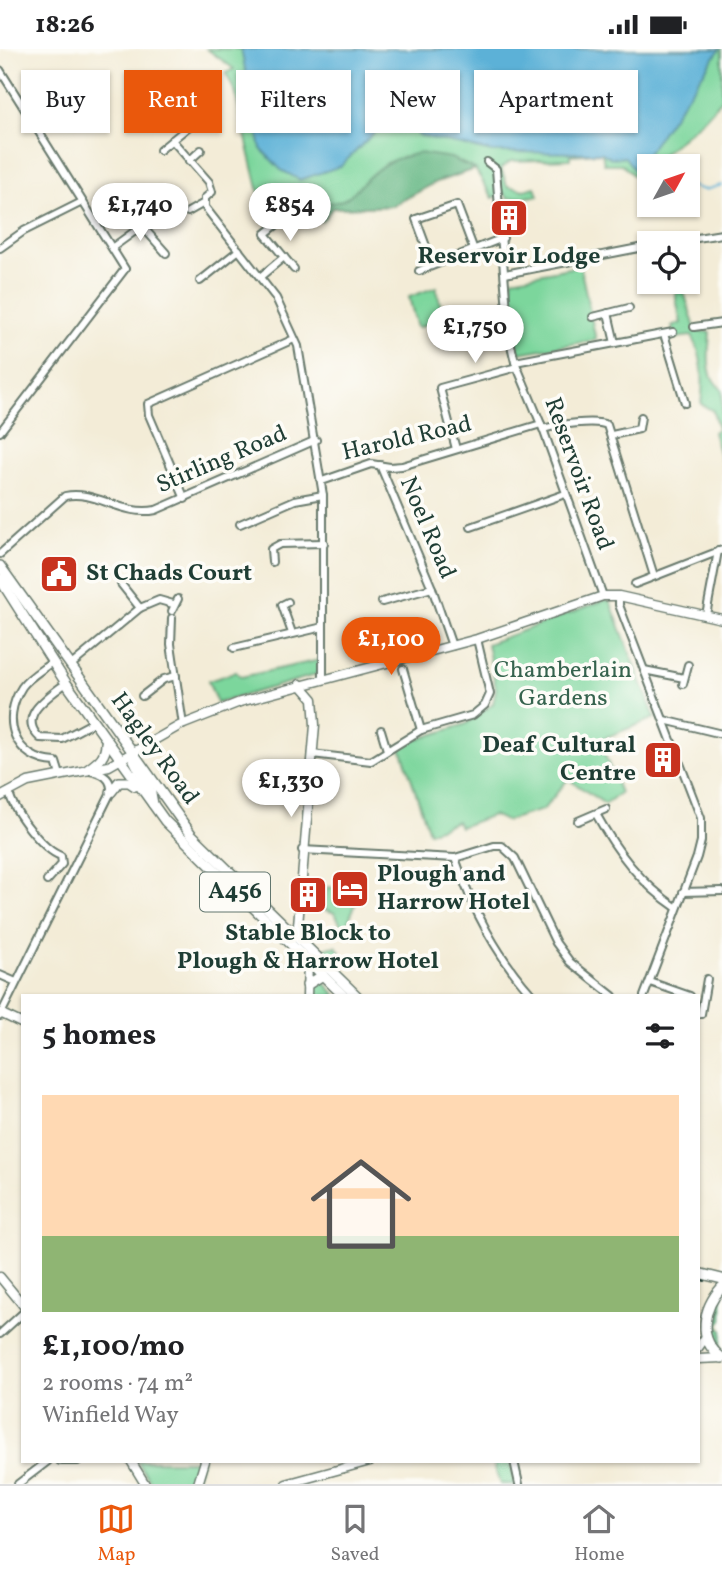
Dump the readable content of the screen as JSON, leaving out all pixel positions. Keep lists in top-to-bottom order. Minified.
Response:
{"streets":{"highway":["Hagley Road","A456"],"street":["Harold Road","Stirling Road","Reservoir Road","Noel Road"]},"crossings":[["Harold Road","Reservoir Road"],["Harold Road","Noel Road"]],"parks":["Chamberlain Gardens"],"places":{"building":["Reservoir Lodge","Deaf Cultural Centre","Stable Block to Plough & Harrow Hotel"],"public building":["St Chads Court"],"hotel":["Plough and Harrow Hotel"]},"north":"top right","page":{"status":"18:26","chip":["Buy","Rent","Filters","New","Apartment"],"price":["£1,740","£854","£1,750","£1,100","£1,330"],"heading":"5 homes","list":[{"name":"£1,100/mo","note":"2 rooms · 74 m² · Winfield Way"}],"tabs":["Map","Saved","Home"]}}
